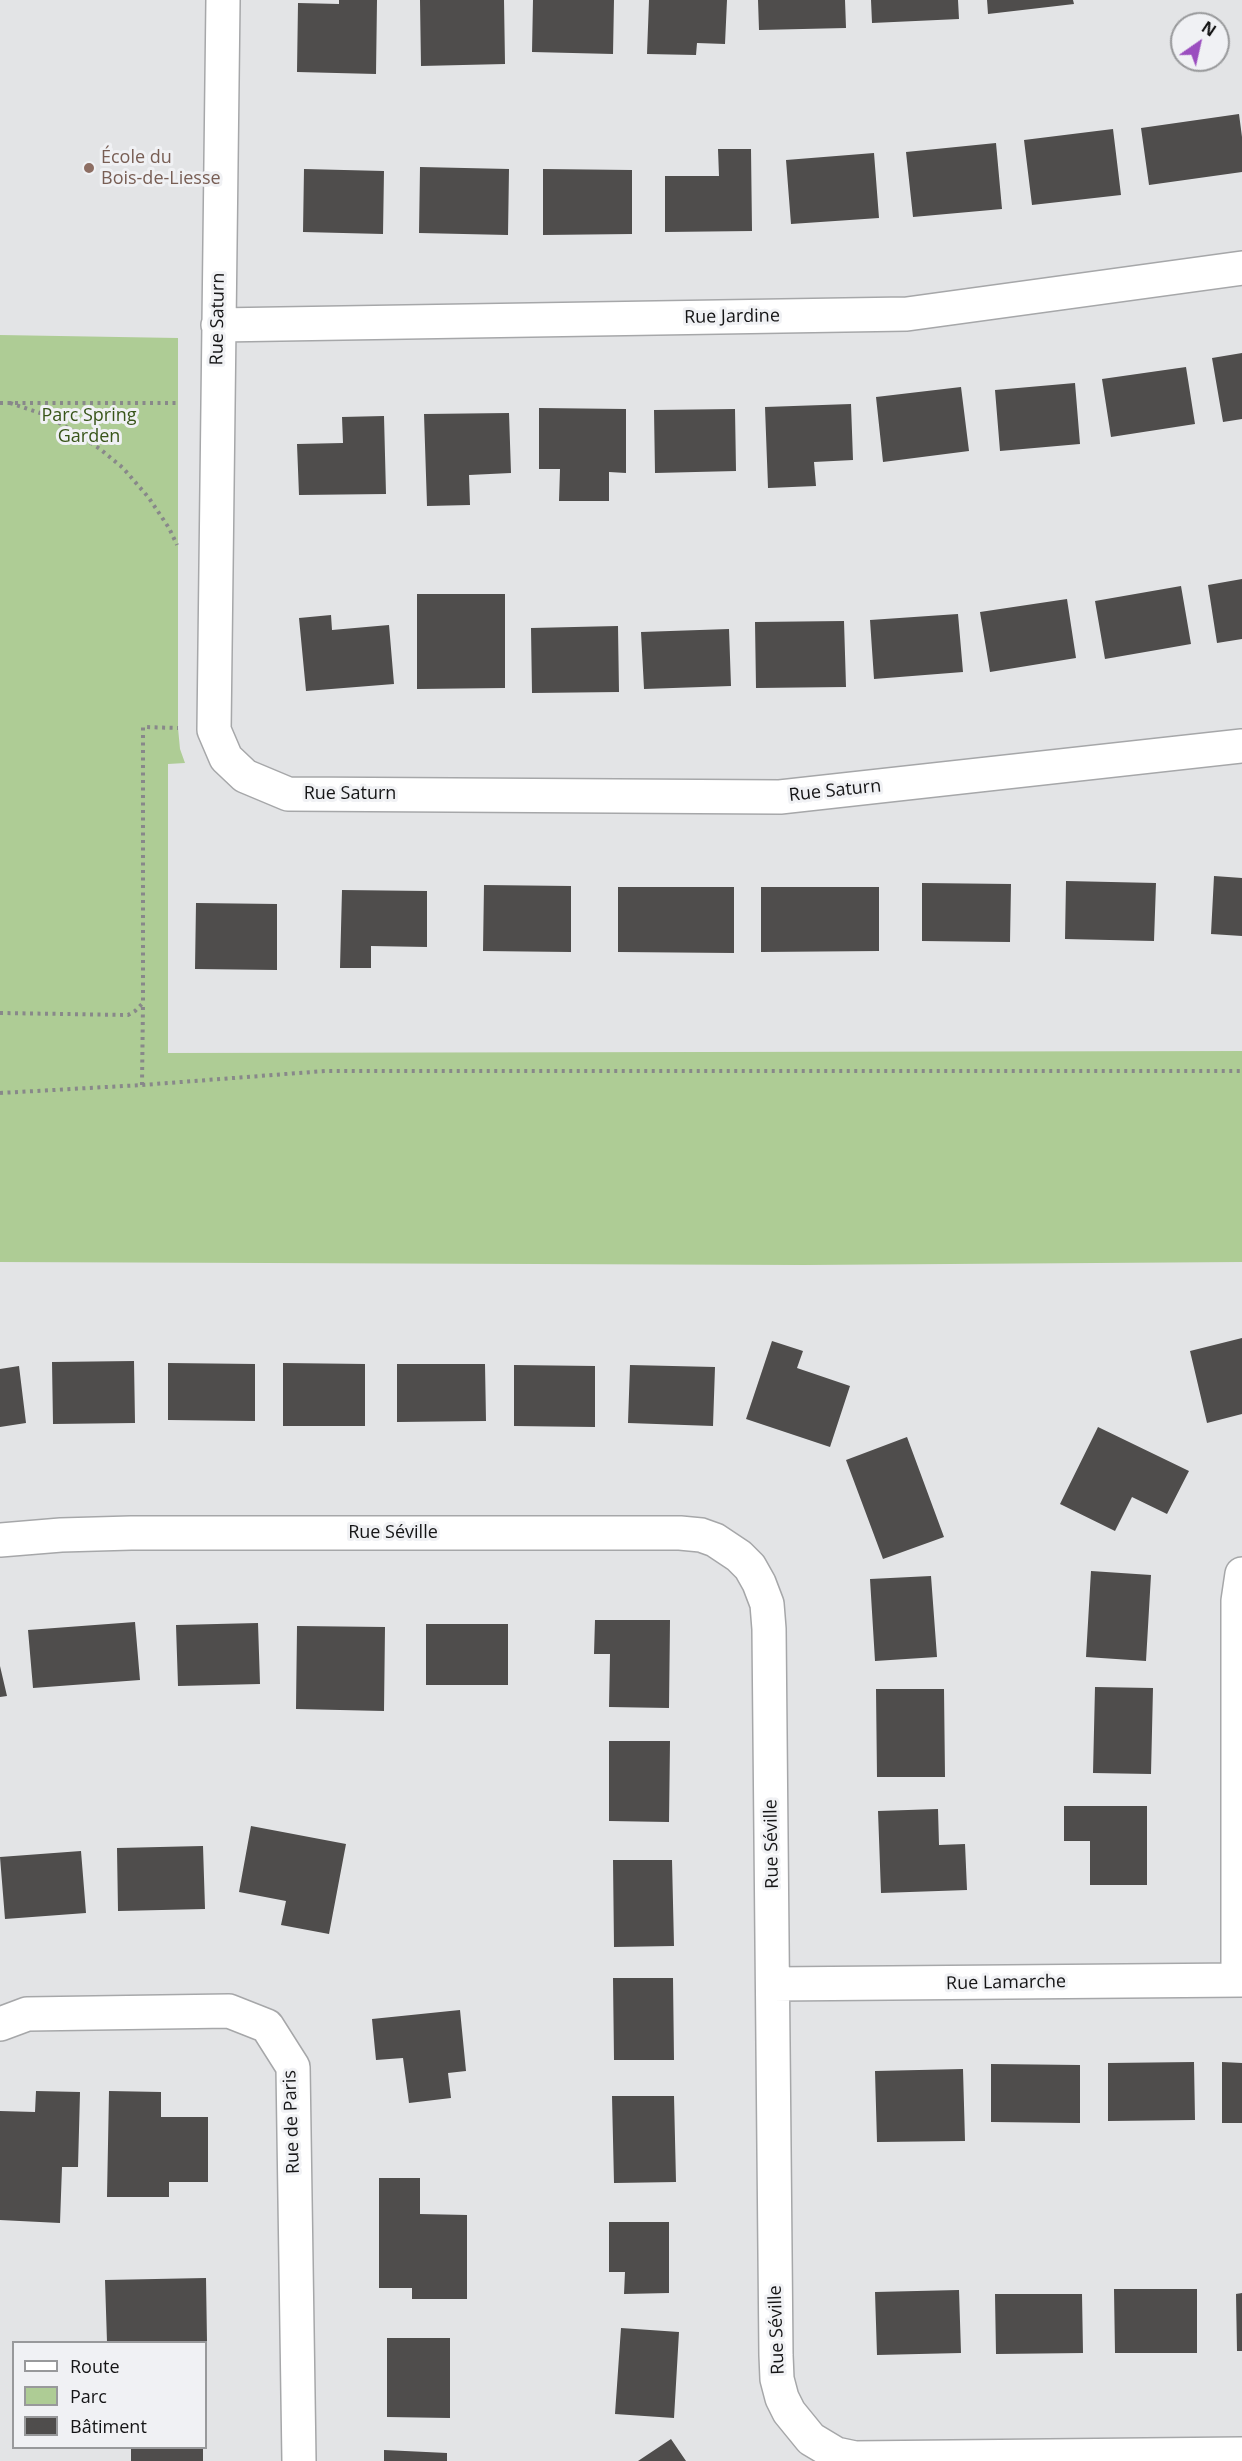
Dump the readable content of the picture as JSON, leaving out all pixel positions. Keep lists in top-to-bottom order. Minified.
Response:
{"streets":{"street":["Rue Jardine","Rue Saturn","Rue Séville","Rue Lamarche","Rue de Paris"]},"crossings":[["Rue Jardine","Rue Saturn"],["Rue Séville","Rue Lamarche"]],"parks":["Parc Spring Garden"],"places":["École du Bois-de-Liesse"],"legend":["Route","Parc","Bâtiment"],"north":"top right"}
